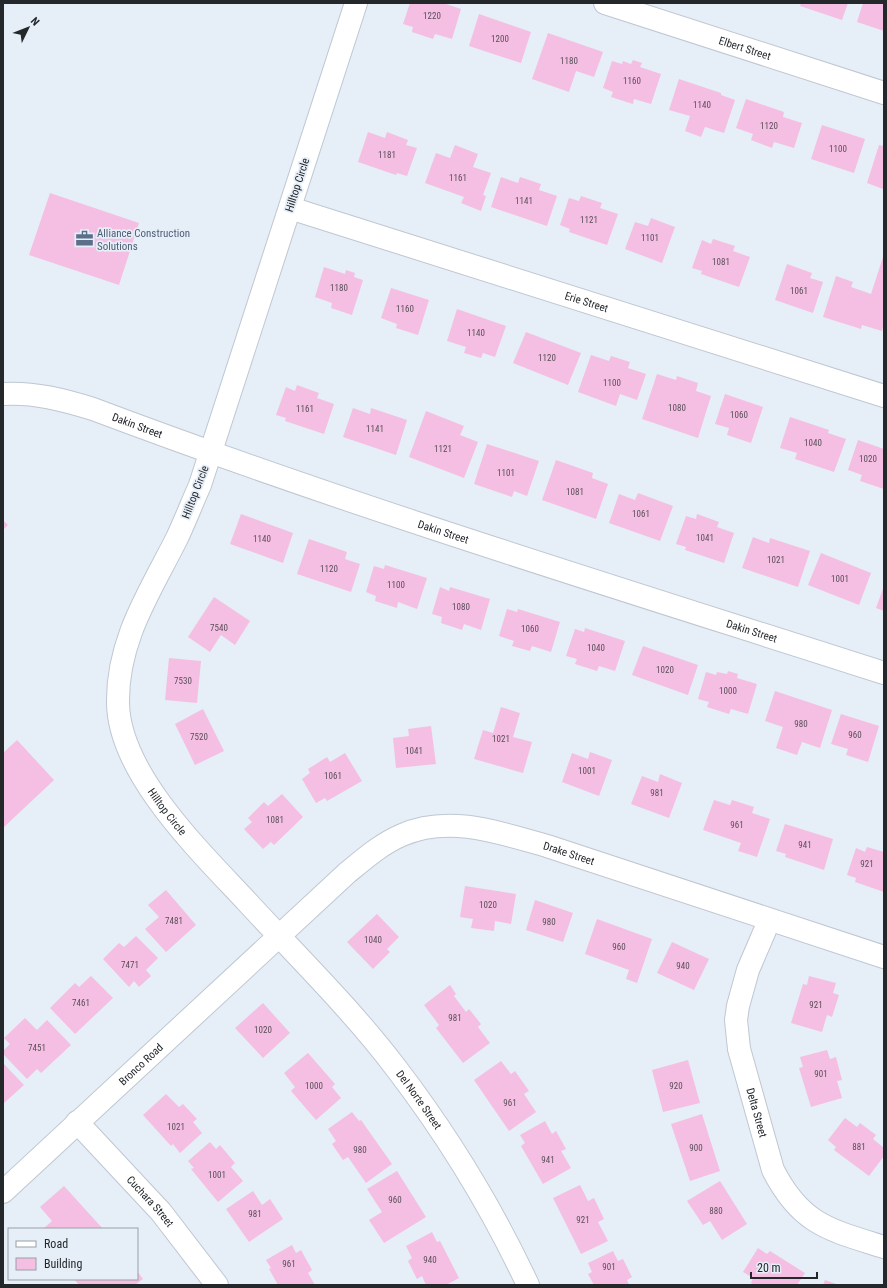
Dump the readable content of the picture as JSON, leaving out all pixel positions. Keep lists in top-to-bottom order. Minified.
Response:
{"streets":{"street":["Elbert Street","Hilltop Circle","Erie Street","Dakin Street","Drake Street","Bronco Road","Del Norte Street","Delta Street","Cuchara Street"]},"crossings":[["Hilltop Circle","Erie Street"],["Hilltop Circle","Dakin Street"],["Hilltop Circle","Drake Street"],["Hilltop Circle","Bronco Road"],["Hilltop Circle","Del Norte Street"],["Drake Street","Bronco Road"],["Drake Street","Del Norte Street"],["Drake Street","Delta Street"],["Bronco Road","Del Norte Street"],["Bronco Road","Cuchara Street"]],"places":{"office":["Alliance Construction Solutions"]},"house_numbers":["1220","1200","1180","1160","1140","1120","1100","1181","1161","1141","1121","1101","1081","1180","1061","1160","1140","1120","1100","1080","1161","1060","1141","1040","1121","1020","1101","1081","1061","1041","1140","1021","1120","1001","1100","1080","7540","1060","1040","1020","7530","1000","980","960","7520","1021","1041","1001","1061","981","1081","961","941","921","1020","7481","980","1040","960","7471","940","7461","921","981","1020","7451","901","1000","920","961","1021","881","900","980","941","1001","960","880","981","921","940","961","901"],"legend":["Road","Building"],"scale_bar":"20 m","north":"top right"}
